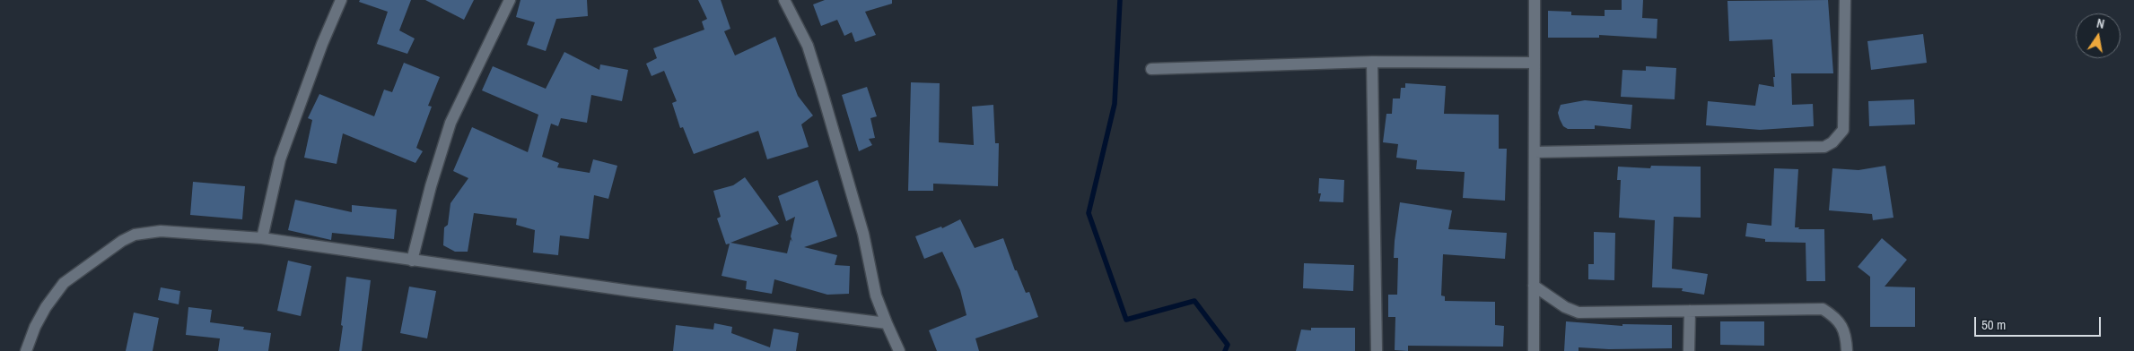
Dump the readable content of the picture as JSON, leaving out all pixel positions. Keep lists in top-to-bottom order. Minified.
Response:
{"scale_bar":"50 m","north":"top"}
